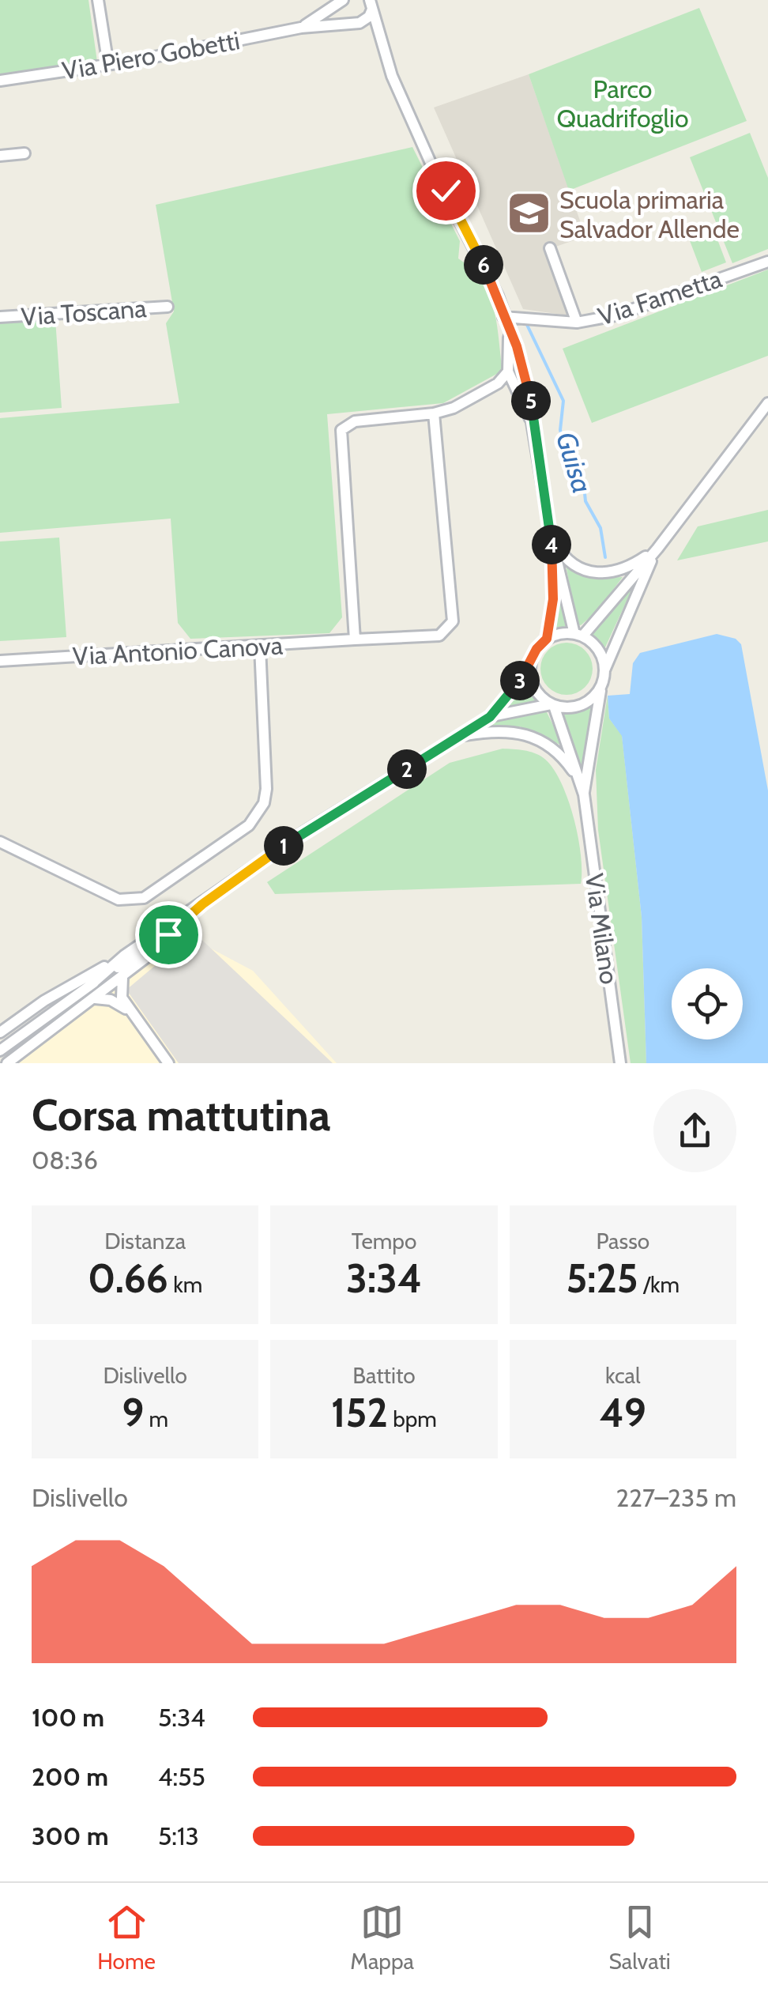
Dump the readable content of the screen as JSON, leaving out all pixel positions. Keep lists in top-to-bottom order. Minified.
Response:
{"streets":{"street":["Via Piero Gobetti","Via Fametta","Via Toscana","Via Antonio Canova","Via Milano"]},"water":["Guisa"],"parks":["Parco Quadrifoglio"],"places":{"school or university":["Scuola primaria Salvador Allende"]},"page":{"pins":["6","5","4","3","2","1"],"heading":["Corsa mattutina","08:36"],"stats":[["Distanza","0.66 km"],["Tempo","3:34"],["Passo","5:25 /km"],["Dislivello","9 m"],["Battito","152 bpm"],["kcal","49"]],"chart":["Dislivello","227–235 m"],"list":[{"name":"100 m","note":"5:34"},{"name":"200 m","note":"4:55"},{"name":"300 m","note":"5:13"}],"tabs":["Home","Mappa","Salvati"]}}
